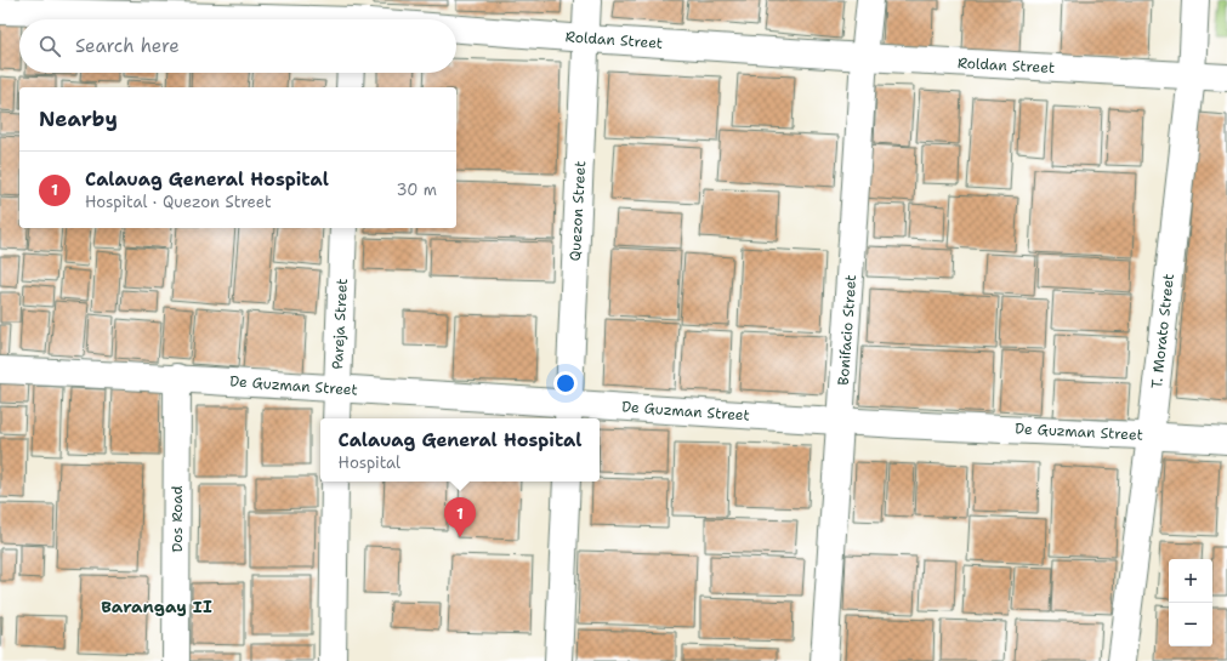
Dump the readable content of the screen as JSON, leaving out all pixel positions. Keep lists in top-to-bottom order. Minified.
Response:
{"streets":{"street":["Roldan Street","Quezon Street","Pareja Street","Bonifacio Street","T. Morato Street","De Guzman Street","Dos Road"]},"crossings":[["Roldan Street","Quezon Street"],["Roldan Street","Bonifacio Street"],["Roldan Street","T. Morato Street"],["Quezon Street","De Guzman Street"],["Pareja Street","De Guzman Street"],["Bonifacio Street","De Guzman Street"],["T. Morato Street","De Guzman Street"],["De Guzman Street","Dos Road"]],"districts":["Barangay II"],"page":{"search":"Search here","heading":"Nearby","list":[{"mark":"1","name":"Calauag General Hospital","note":"Hospital · Quezon Street","value":"30 m"}],"popup":["Calauag General Hospital","Hospital"],"pins":"1","map_buttons":["+","−"]}}
